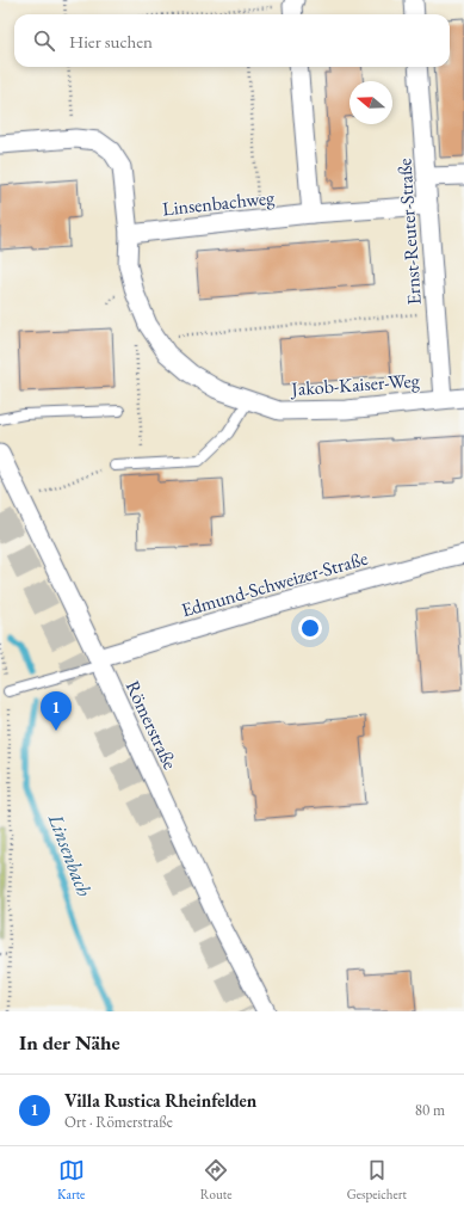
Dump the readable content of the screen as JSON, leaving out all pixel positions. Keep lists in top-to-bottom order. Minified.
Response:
{"streets":{"street":["Linsenbachweg","Ernst-Reuter-Straße","Jakob-Kaiser-Weg","Edmund-Schweizer-Straße","Römerstraße"]},"crossings":[["Linsenbachweg","Ernst-Reuter-Straße"],["Linsenbachweg","Jakob-Kaiser-Weg"],["Ernst-Reuter-Straße","Jakob-Kaiser-Weg"],["Edmund-Schweizer-Straße","Römerstraße"]],"water":["Linsenbach"],"north":"left","page":{"search":"Hier suchen","pins":"1","heading":"In der Nähe","list":[{"mark":"1","name":"Villa Rustica Rheinfelden","note":"Ort · Römerstraße","value":"80 m"}],"nav":["Karte","Route","Gespeichert"]}}
